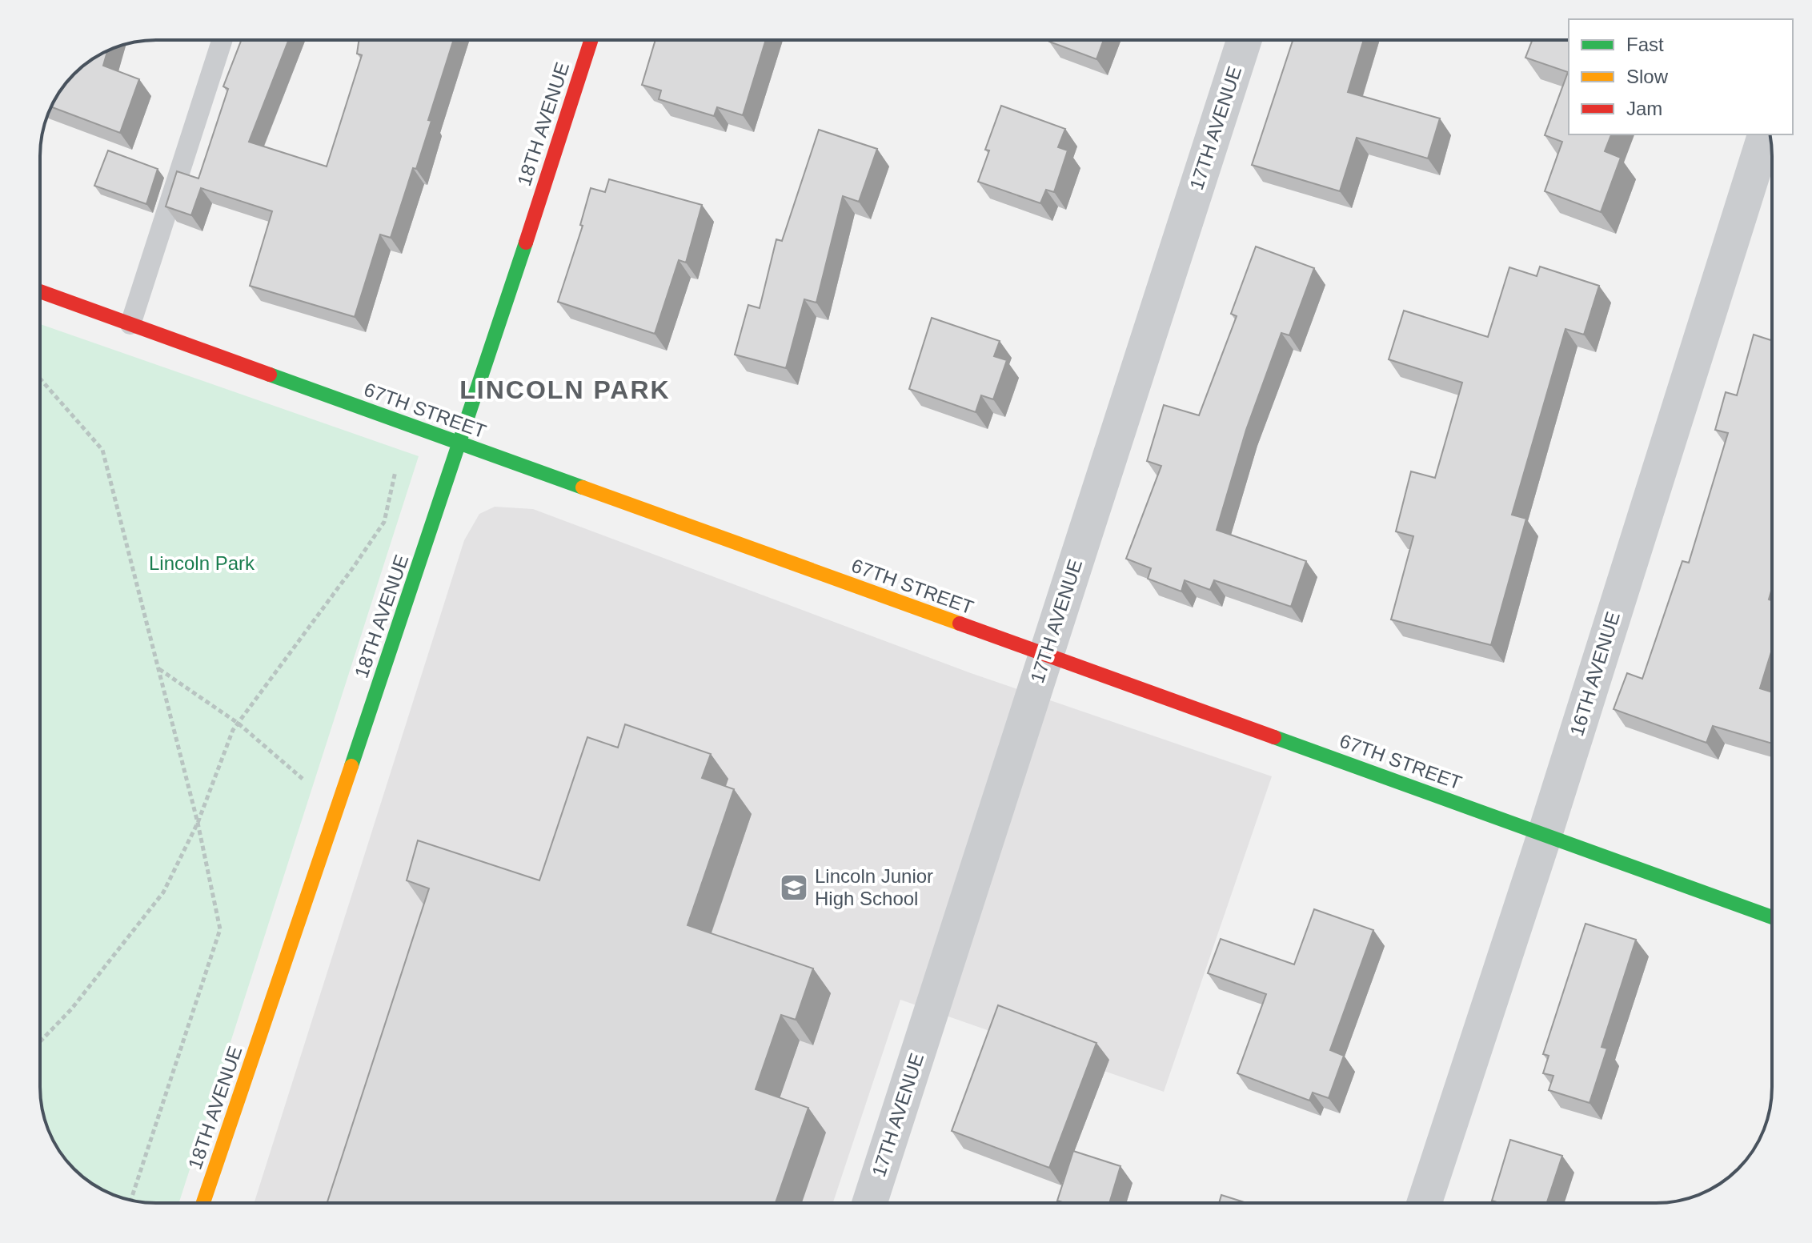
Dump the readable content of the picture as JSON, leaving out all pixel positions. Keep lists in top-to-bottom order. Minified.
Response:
{"streets":{"street":["18TH AVENUE","17TH AVENUE","67TH STREET","16TH AVENUE"]},"crossings":[["18TH AVENUE","67TH STREET"],["17TH AVENUE","67TH STREET"],["67TH STREET","16TH AVENUE"]],"districts":["LINCOLN PARK"],"parks":["Lincoln Park"],"places":{"school or university":["Lincoln Junior High School"]},"legend":["Fast","Slow","Jam"]}
